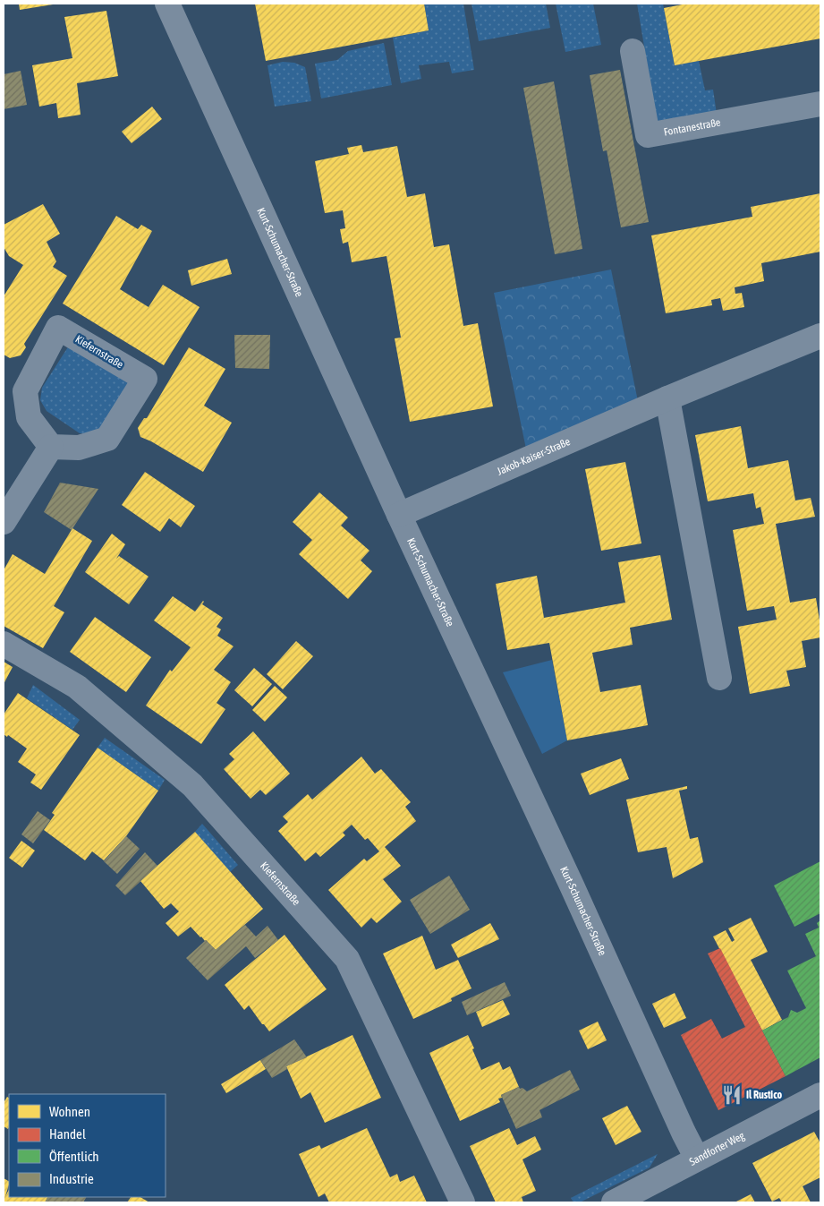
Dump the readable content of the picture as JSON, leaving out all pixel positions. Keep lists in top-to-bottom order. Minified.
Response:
{"streets":{"street":["Fontanestraße","Kurt-Schumacher-Straße","Kiefernstraße","Jakob-Kaiser-Straße","Sandforter Weg"]},"crossings":[["Kurt-Schumacher-Straße","Jakob-Kaiser-Straße"],["Kurt-Schumacher-Straße","Sandforter Weg"]],"places":{"restaurant":["Il Rustico"]},"legend":["Wohnen","Handel","Öffentlich","Industrie"]}
